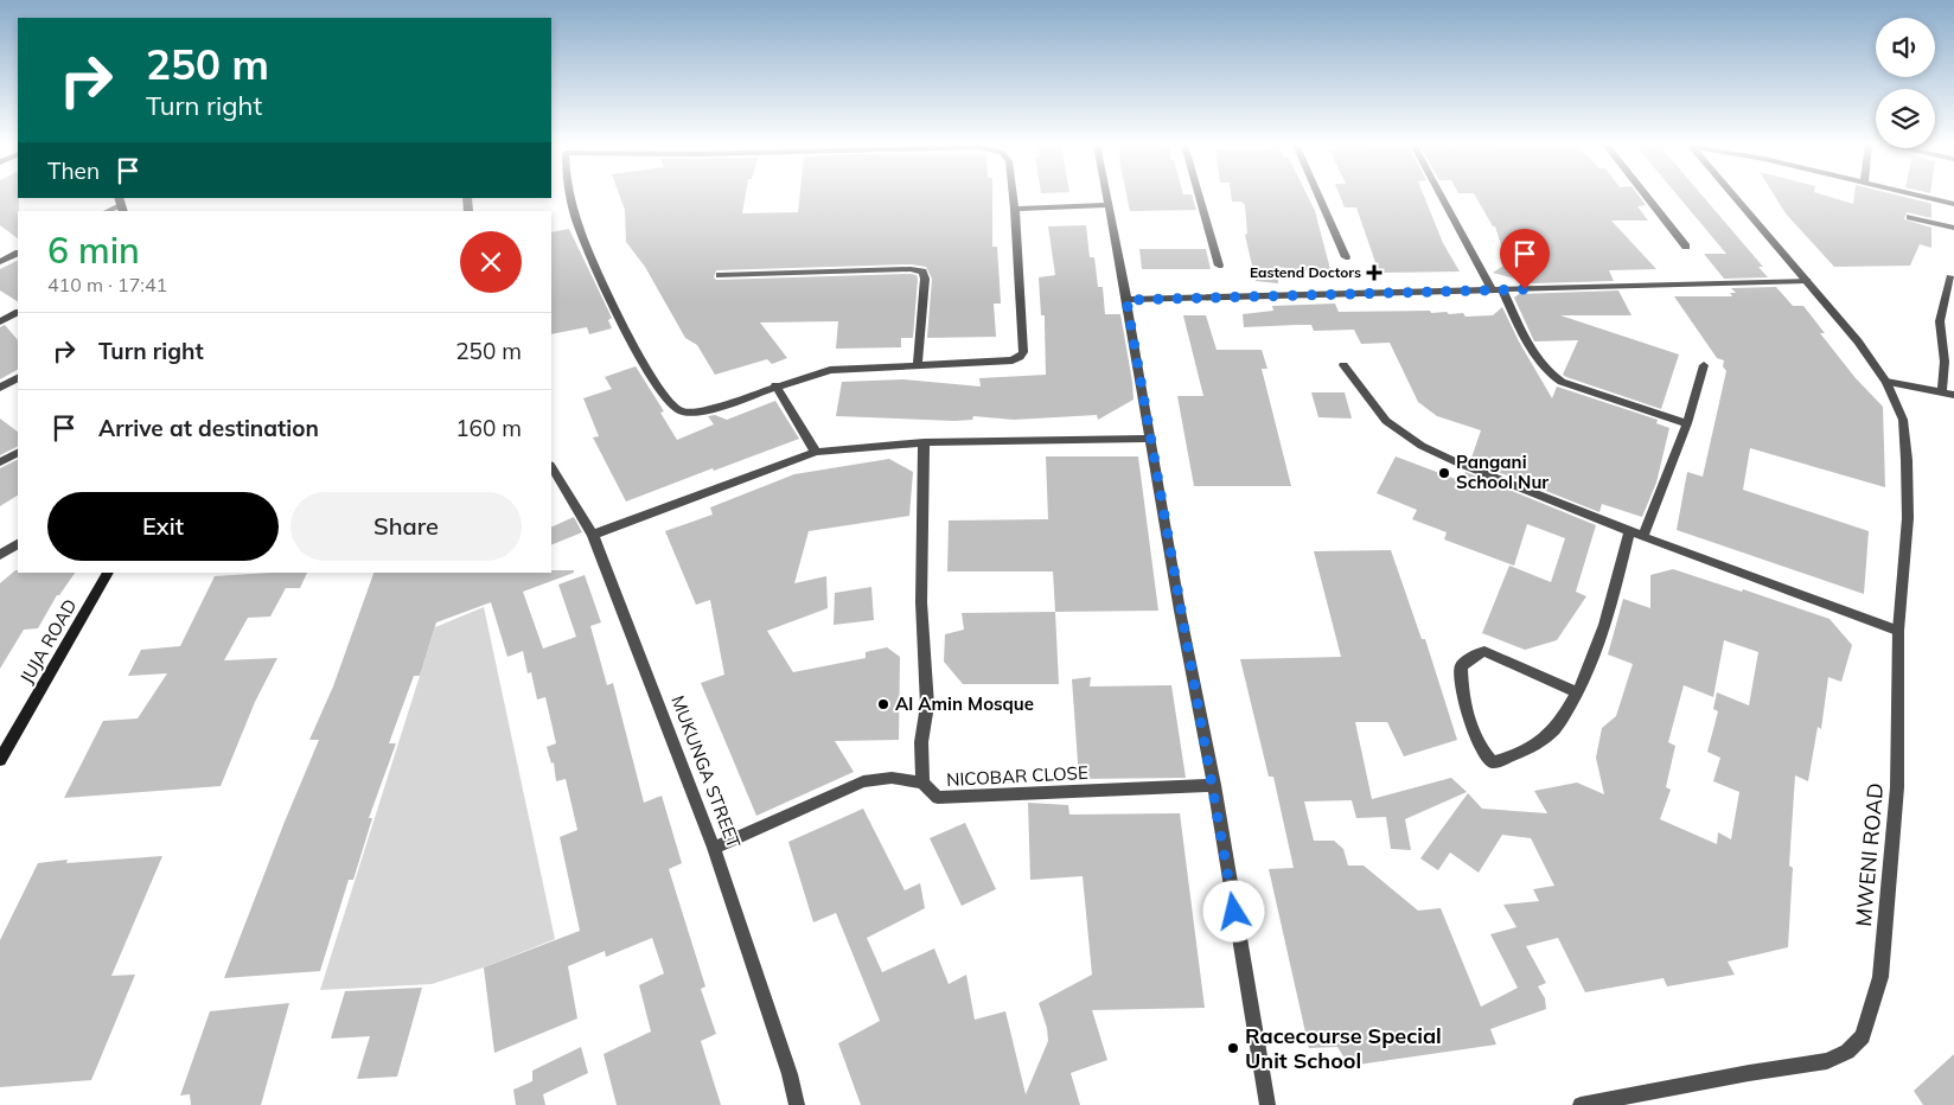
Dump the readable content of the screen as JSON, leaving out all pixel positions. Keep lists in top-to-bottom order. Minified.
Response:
{"streets":{"main road":["JUJA ROAD"],"street":["MUKUNGA STREET","NICOBAR CLOSE","MWENI ROAD"]},"places":{"health":["Eastend Doctors"],"other":["Pangani School Nur","Al Amin Mosque","Racecourse Special Unit School"]},"page":{"turn":["250 m","Turn right"],"then":"Then","heading":["6 min","410 m · 17:41"],"list":[{"name":"Turn right","value":"250 m"},{"name":"Arrive at destination","value":"160 m"}],"buttons":["Exit","Share"]}}
